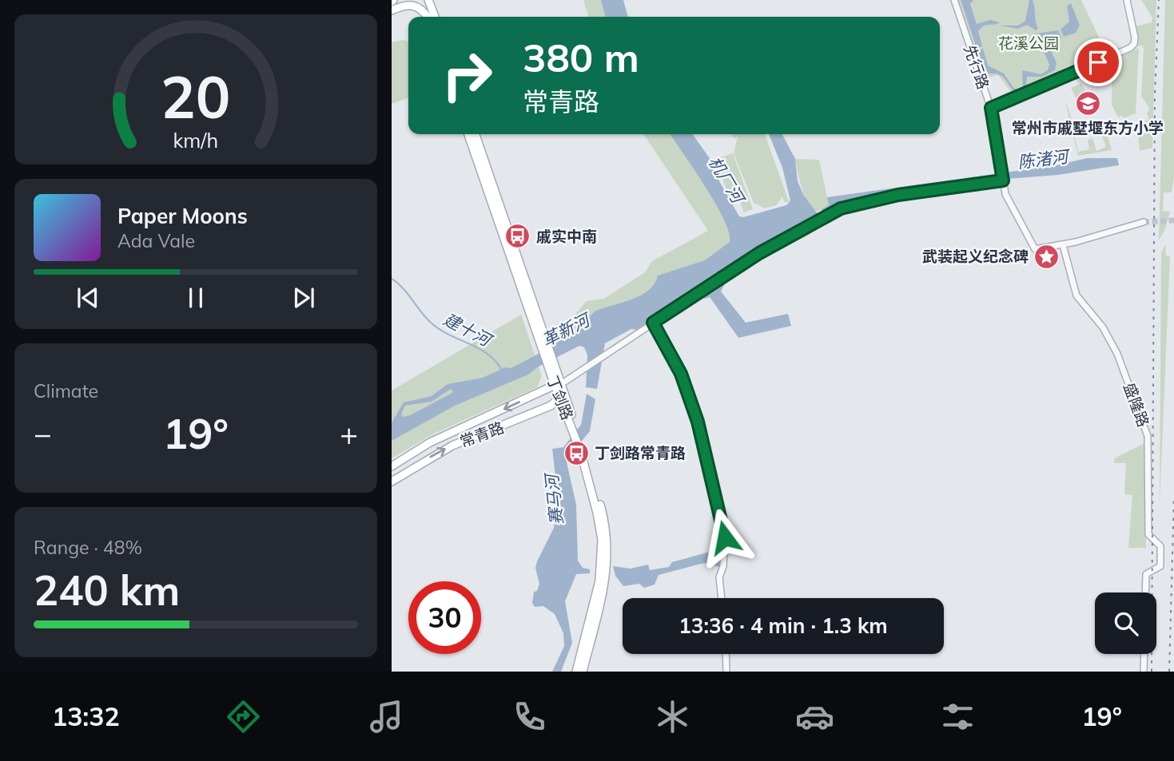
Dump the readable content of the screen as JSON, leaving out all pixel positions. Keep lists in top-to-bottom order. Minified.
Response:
{"streets":{"main road":["丁剑路","常青路"],"street":["先行路","盛隆路"]},"crossings":[["先行路","盛隆路"],["丁剑路","常青路"]],"water":["陈渚河","机厂河","建十河","革新河","赛马河"],"parks":["花溪公园"],"places":{"school or university":["常州市戚墅堰东方小学"],"bus stop":["戚实中南","丁剑路常青路"],"place":["武装起义纪念碑"]},"page":{"turn":["380 m","常青路"],"song":["Paper Moons","Ada Vale"],"tile":["Climate",["Range · 48%","240 km"]],"heat":["−","19°","+"],"limit":"30","trip":"13:36 · 4 min · 1.3 km","tabs":["13:32","19°"],"gauge":["20","km/h"]}}
